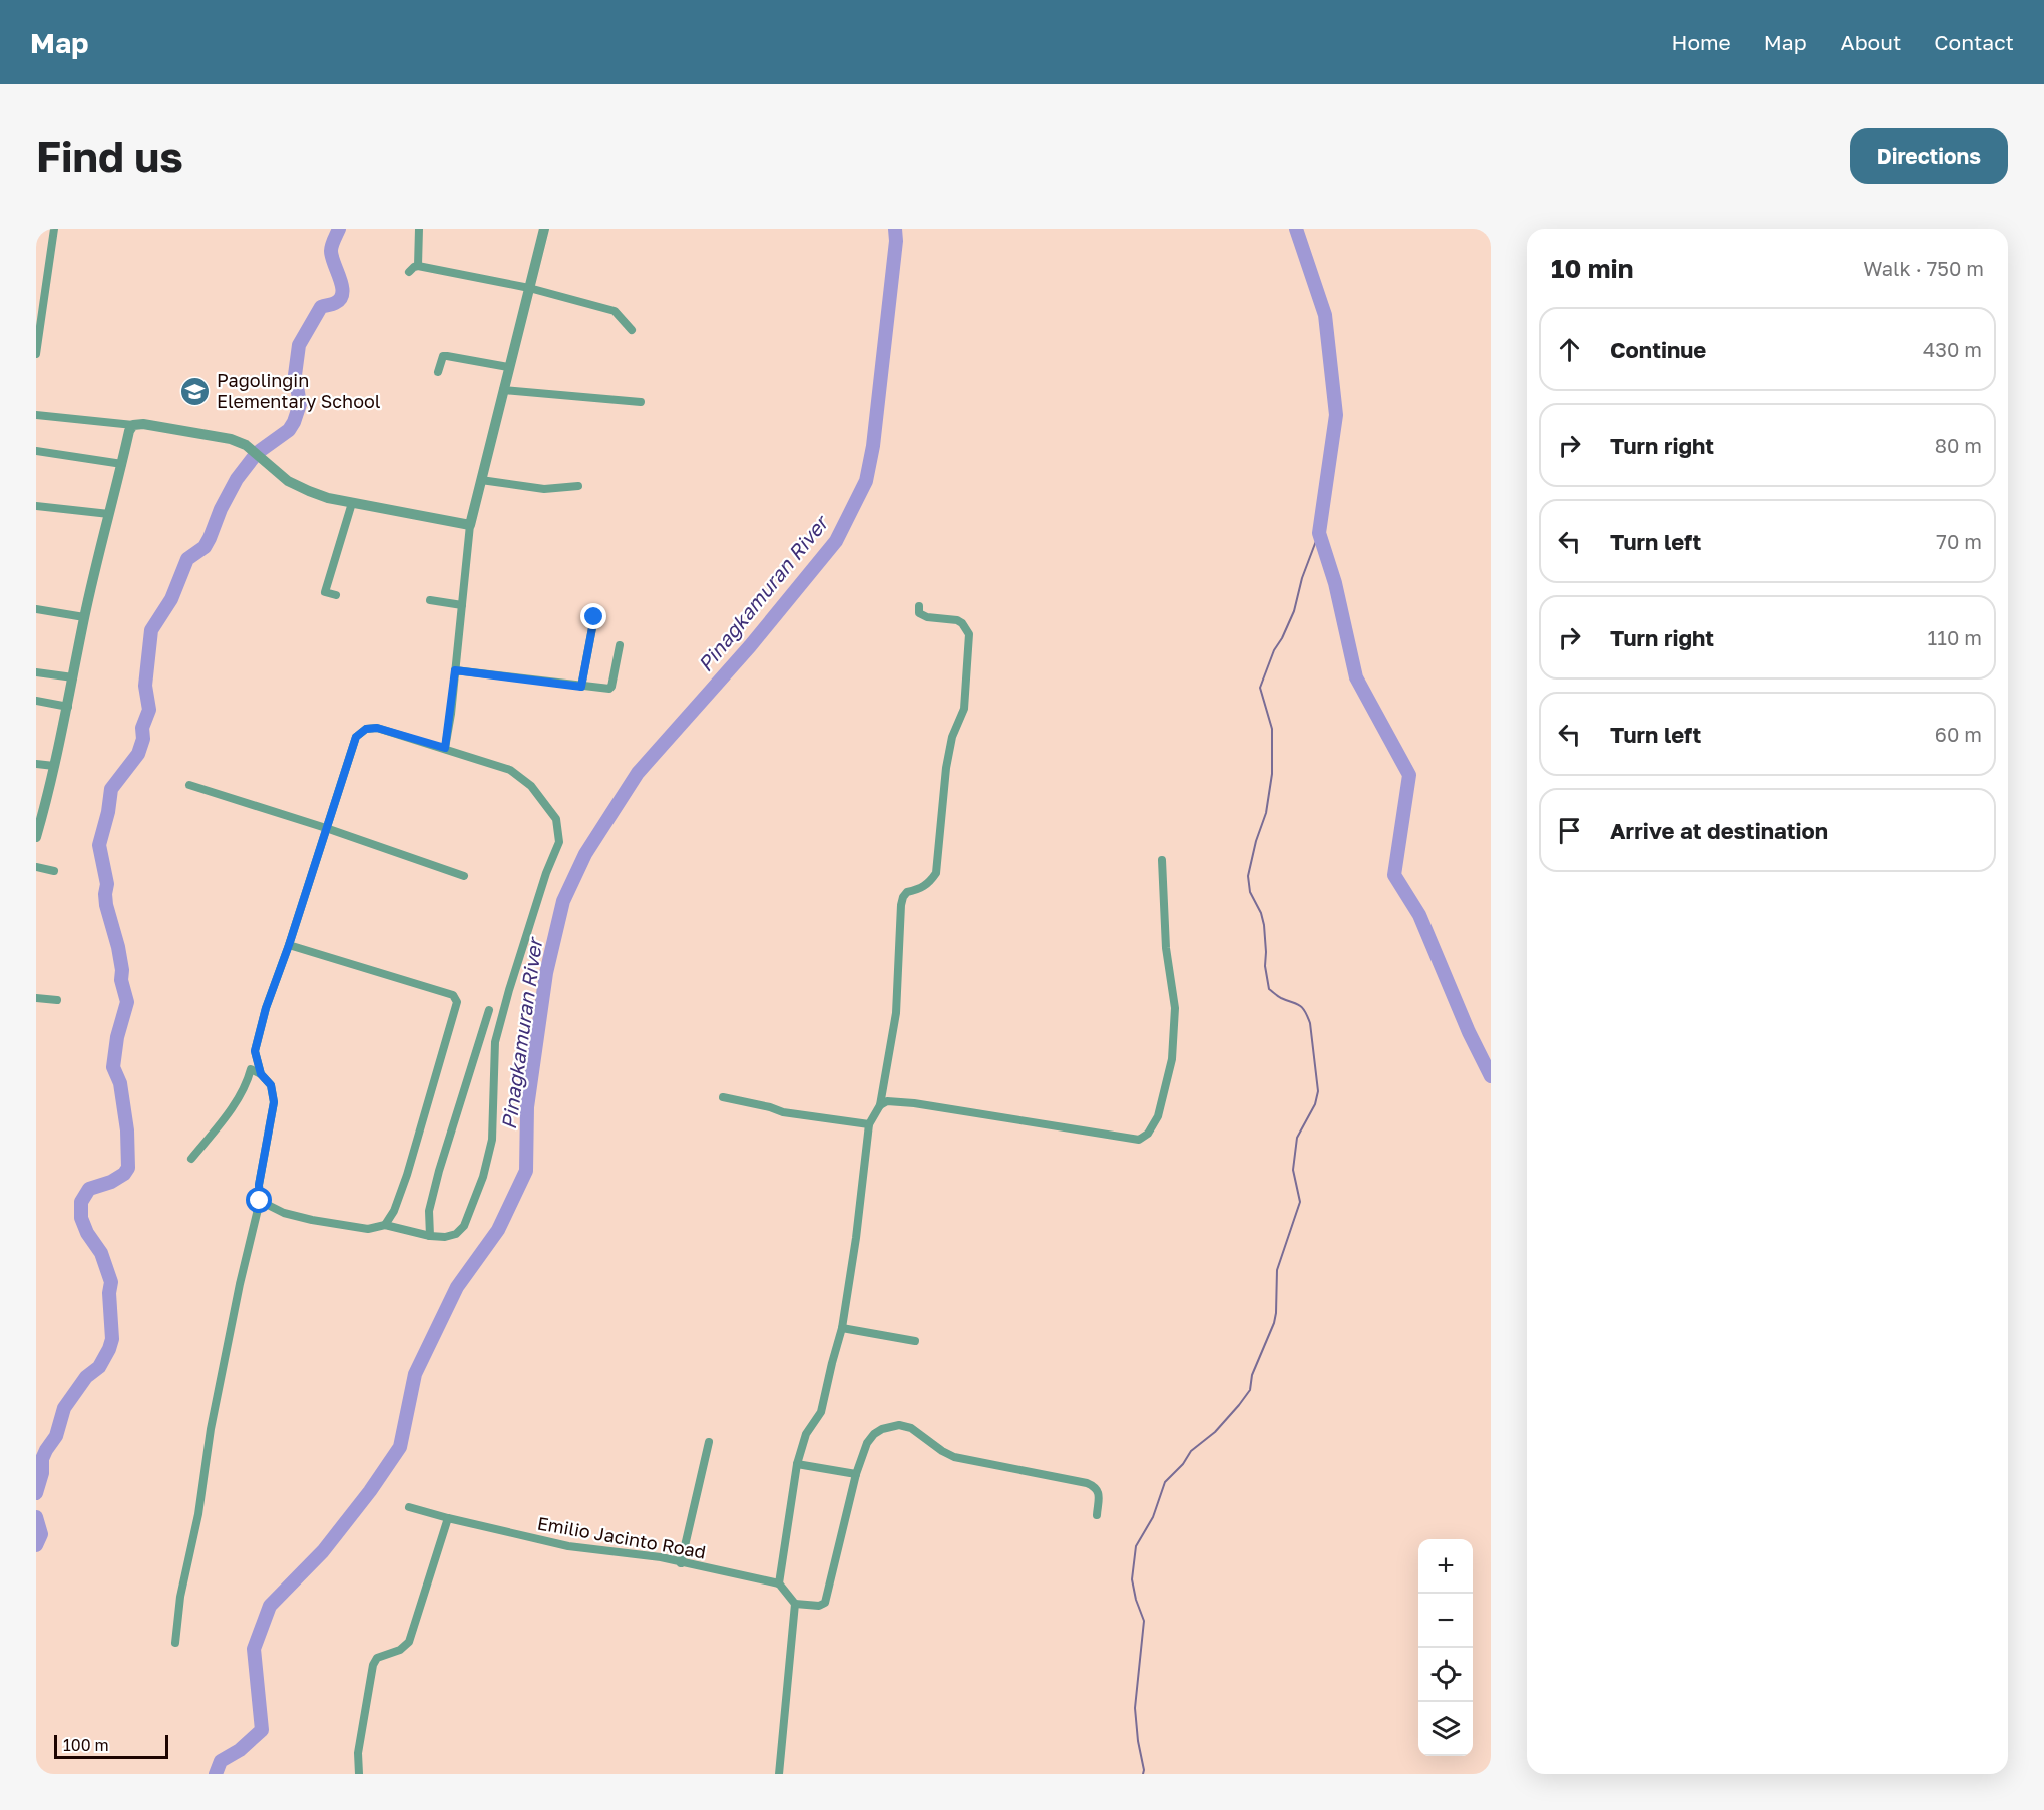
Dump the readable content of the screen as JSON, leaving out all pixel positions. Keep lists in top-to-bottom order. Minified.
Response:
{"streets":{"street":["Emilio Jacinto Road"]},"water":["Pinagkamuran River"],"places":{"school or university":["Pagolingin Elementary School"]},"scale_bar":"100 m","page":{"header":"Map","nav":["Home","Map","About","Contact"],"buttons":"Directions","title":"Find us","heading":["10 min","Walk · 750 m"],"list":[["Continue","430 m"],["Turn right","80 m"],["Turn left","70 m"],["Turn right","110 m"],["Turn left","60 m"],"Arrive at destination"],"map_buttons":["+","−"],"scale":"100 m"}}
